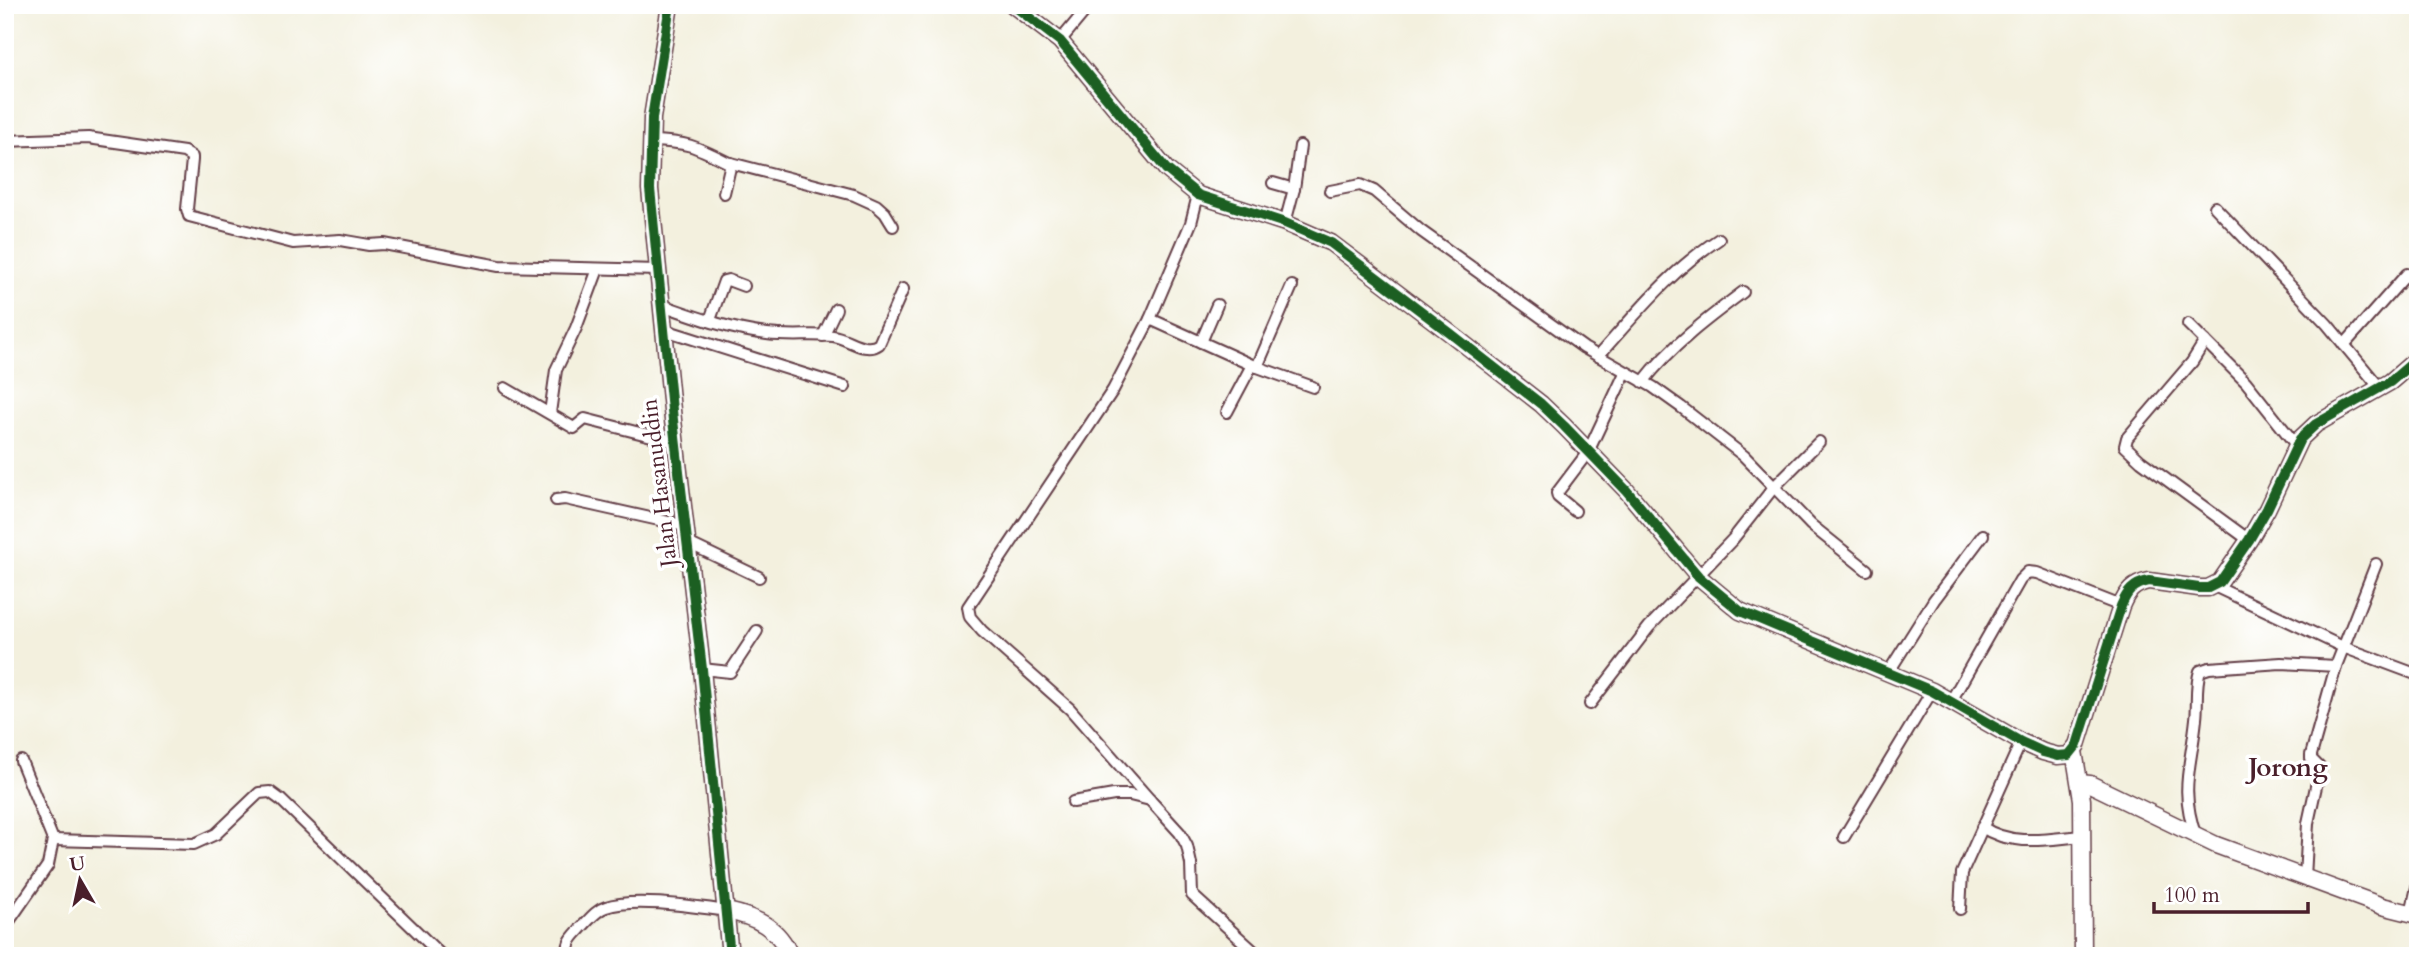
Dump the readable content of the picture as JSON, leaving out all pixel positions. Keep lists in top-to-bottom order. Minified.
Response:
{"streets":{"street":["Jalan Hasanuddin"]},"districts":["Jorong"],"scale_bar":"100 m","north":"top"}
